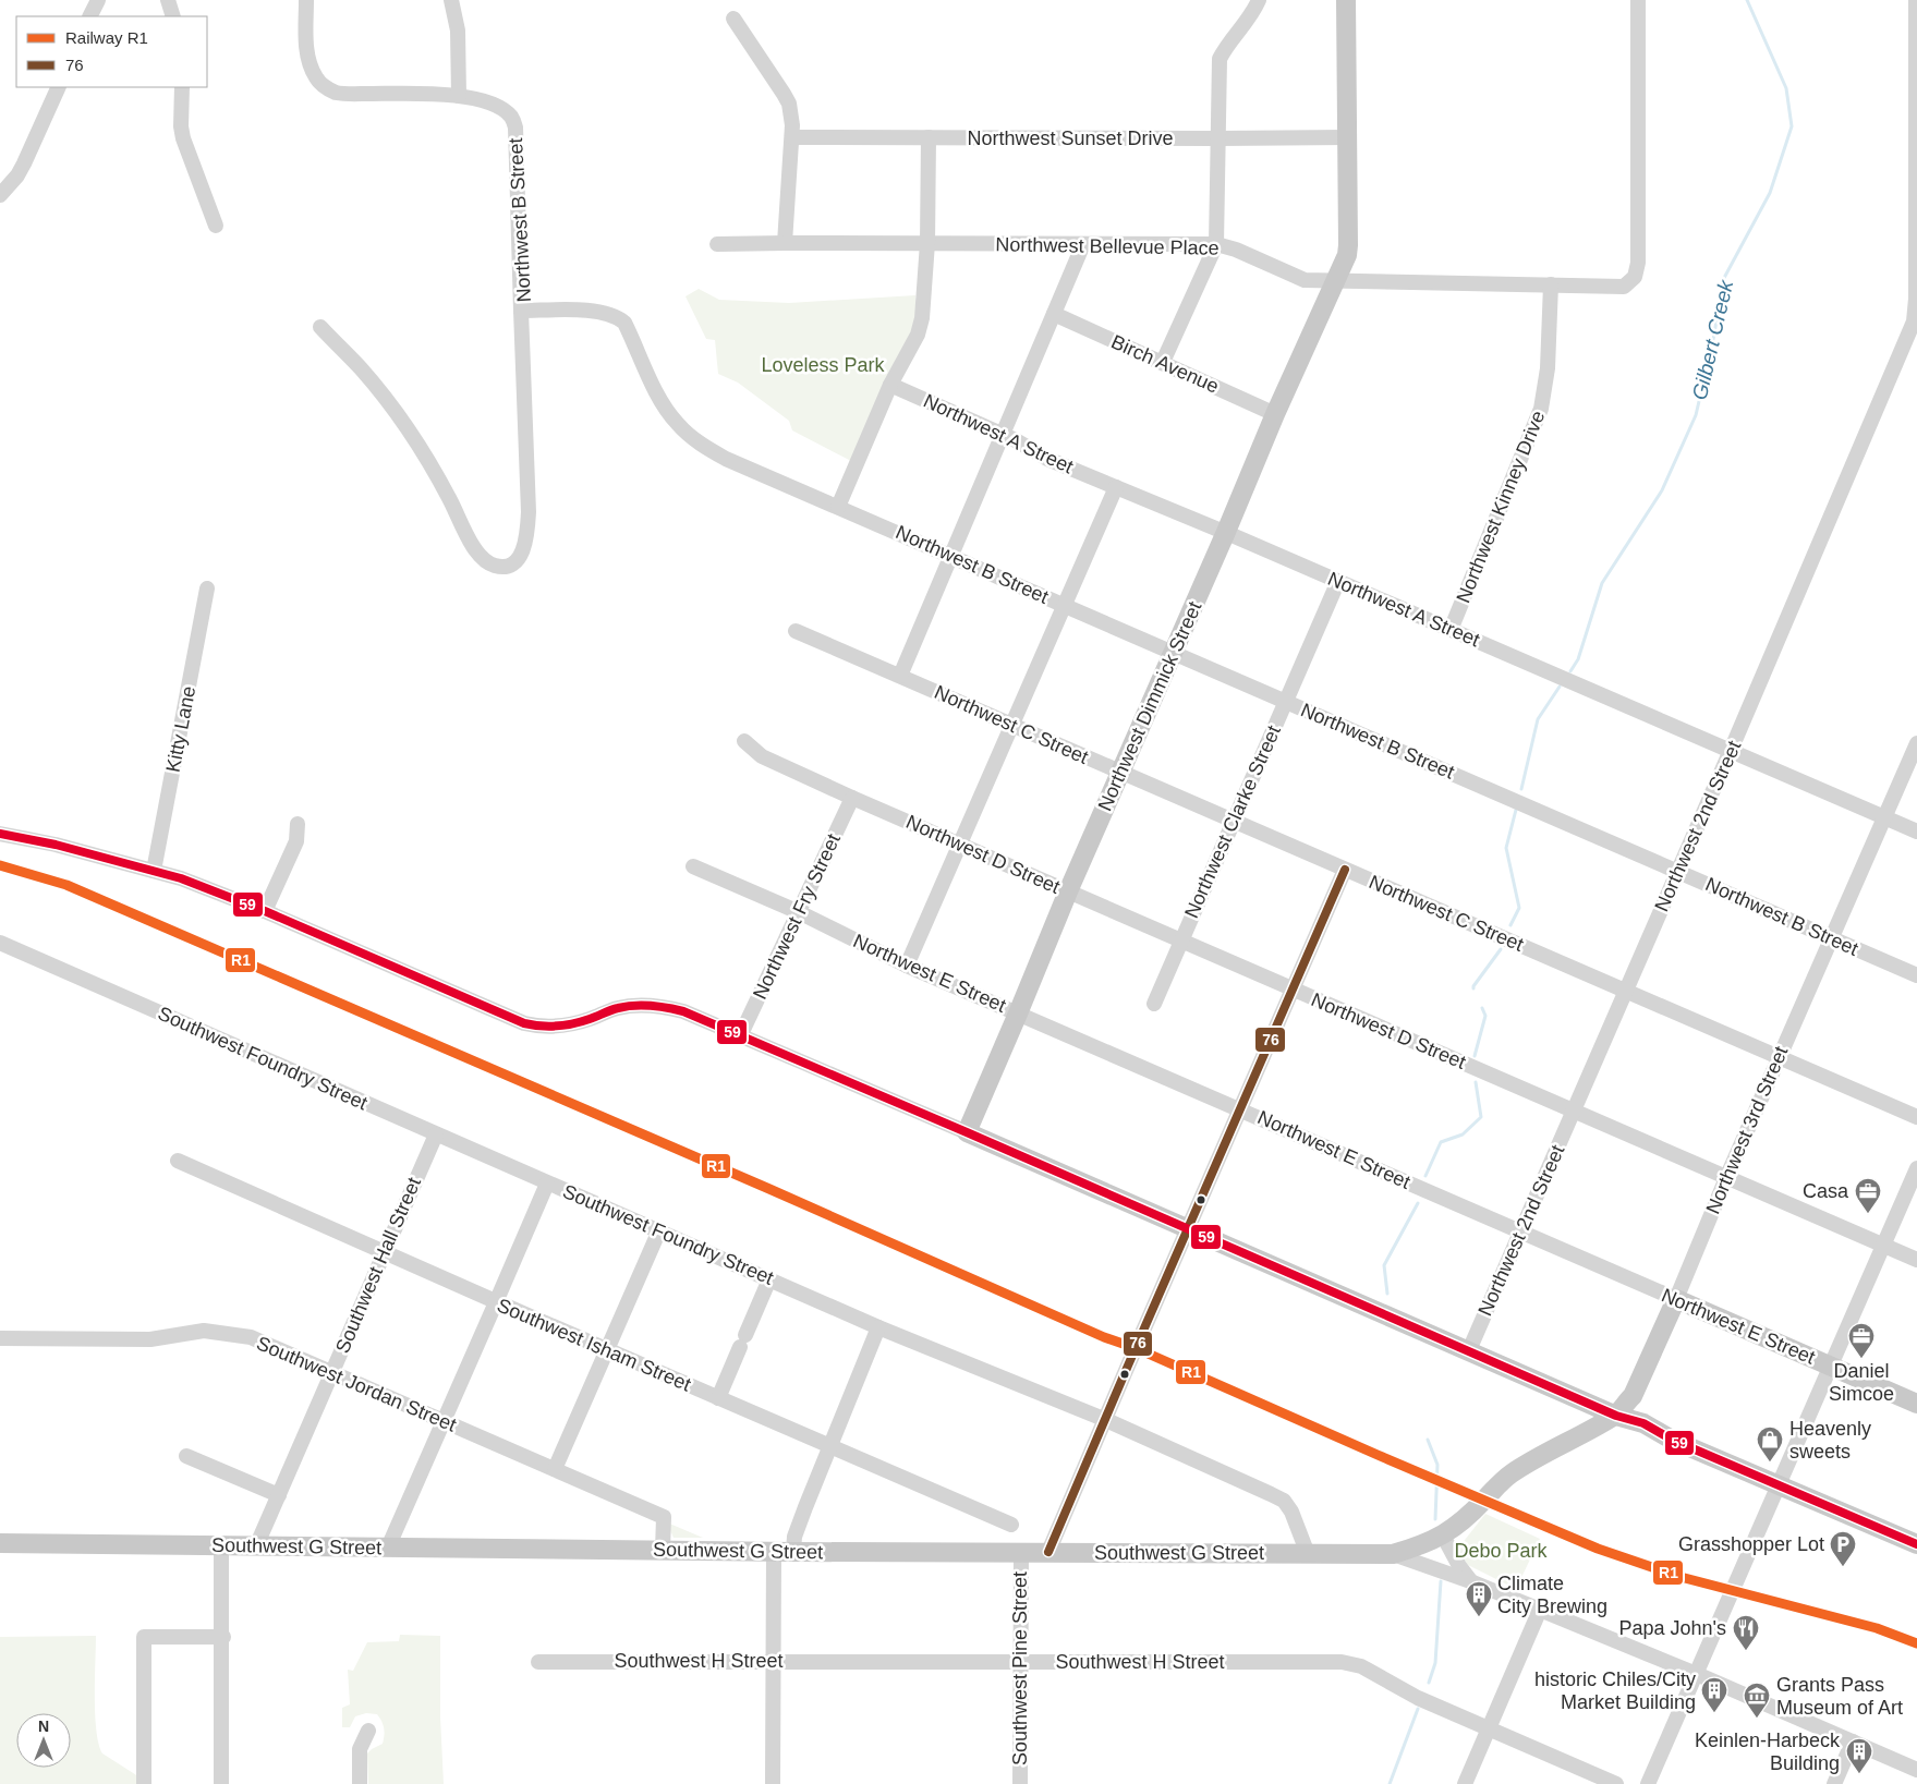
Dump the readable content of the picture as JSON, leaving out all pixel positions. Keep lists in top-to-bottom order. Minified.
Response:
{"streets":{"main road":["Northwest Dimmick Street","Northwest E Street","Northwest 3rd Street","Southwest G Street"],"street":["Northwest Sunset Drive","Northwest B Street","Northwest Bellevue Place","Birch Avenue","Northwest A Street","Northwest Kinney Drive","Northwest C Street","Kitty Lane","Northwest Clarke Street","Northwest 2nd Street","Northwest D Street","Northwest Fry Street","Southwest Foundry Street","Southwest Hall Street","Southwest Isham Street","Southwest Jordan Street","Southwest H Street","Southwest Pine Street"]},"crossings":[["Northwest Sunset Drive","Northwest Dimmick Street"],["Northwest B Street","Northwest Dimmick Street"],["Northwest B Street","Northwest Clarke Street"],["Northwest B Street","Northwest 2nd Street"],["Northwest B Street","Northwest 3rd Street"],["Northwest Bellevue Place","Northwest Kinney Drive"],["Northwest Bellevue Place","Northwest Dimmick Street"],["Birch Avenue","Northwest Dimmick Street"],["Northwest A Street","Northwest Kinney Drive"],["Northwest A Street","Northwest Dimmick Street"],["Northwest A Street","Northwest Clarke Street"],["Northwest A Street","Northwest 2nd Street"],["Northwest A Street","Northwest 3rd Street"],["Northwest Dimmick Street","Northwest C Street"],["Northwest Dimmick Street","Northwest D Street"],["Northwest Dimmick Street","Northwest E Street"],["Northwest C Street","Northwest Clarke Street"],["Northwest C Street","Northwest 2nd Street"],["Northwest C Street","Northwest 3rd Street"],["Northwest Clarke Street","Northwest D Street"],["Northwest 2nd Street","Northwest D Street"],["Northwest 2nd Street","Northwest E Street"],["Northwest D Street","Northwest Fry Street"],["Northwest D Street","Northwest 3rd Street"],["Northwest Fry Street","Northwest E Street"],["Northwest E Street","Northwest 3rd Street"],["Southwest Foundry Street","Southwest Hall Street"],["Southwest Foundry Street","Southwest G Street"],["Northwest 3rd Street","Southwest G Street"],["Southwest Hall Street","Southwest Isham Street"],["Southwest Hall Street","Southwest Jordan Street"],["Southwest Hall Street","Southwest G Street"],["Southwest Jordan Street","Southwest G Street"],["Southwest G Street","Southwest Pine Street"],["Southwest H Street","Southwest Pine Street"]],"water":["Gilbert Creek"],"parks":["Loveless Park","Debo Park"],"places":{"office":["Casa","Daniel Simcoe"],"shop":["Heavenly sweets"],"parking":["Grasshopper Lot"],"building":["Climate City Brewing","historic Chiles/City Market Building","Keinlen-Harbeck Building"],"restaurant":["Papa John's"],"museum":["Grants Pass Museum of Art"]},"lines":["transit line 59","rail line R1","transit line 76"],"legend":["Railway R1","76"],"north":"top"}
